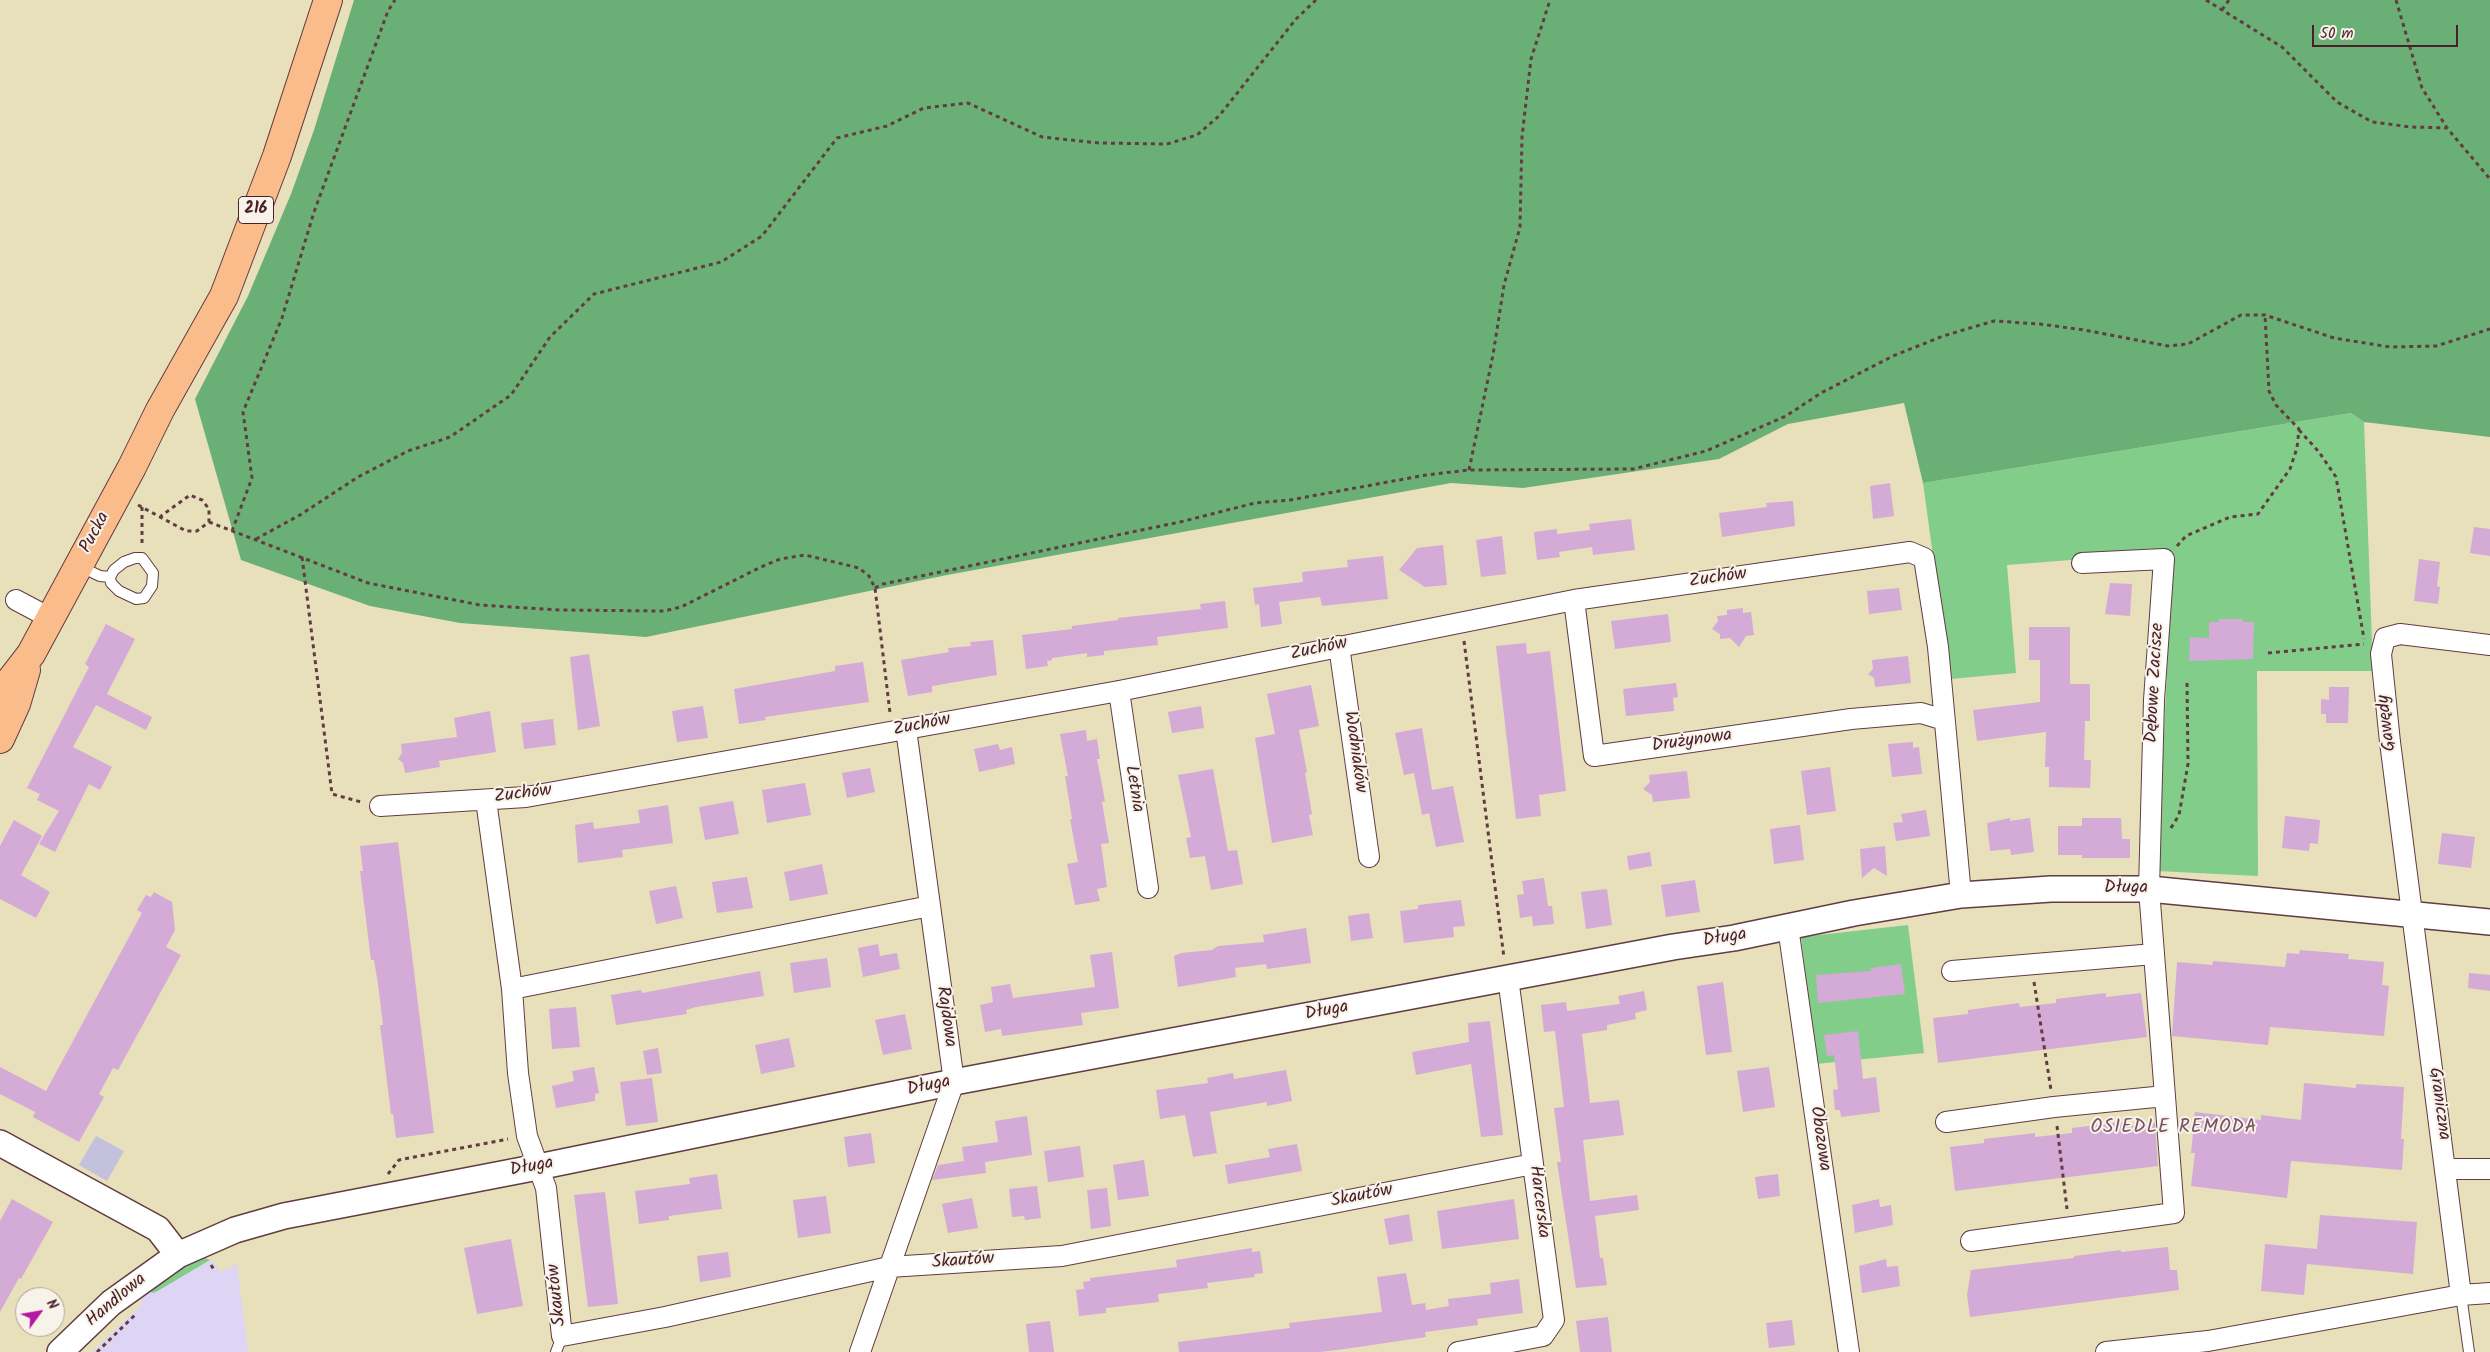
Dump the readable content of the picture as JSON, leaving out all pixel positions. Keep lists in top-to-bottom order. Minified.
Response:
{"streets":{"main road":["216","Pucka"],"street":["Zuchów","Dębowe Zacisze","Gawędy","Drużynowa","Wodniaków","Letnia","Długa","Rajdowa","Graniczna","Obozowa","Skautów","Harcerska","Handlowa"]},"crossings":[["216","Pucka"],["Zuchów","Drużynowa"],["Zuchów","Wodniaków"],["Zuchów","Letnia"],["Zuchów","Długa"],["Zuchów","Rajdowa"],["Zuchów","Skautów"],["Dębowe Zacisze","Długa"],["Gawędy","Długa"],["Gawędy","Graniczna"],["Długa","Rajdowa"],["Długa","Graniczna"],["Długa","Obozowa"],["Długa","Skautów"],["Długa","Harcerska"],["Długa","Handlowa"],["Rajdowa","Skautów"],["Skautów","Harcerska"]],"districts":["OSIEDLE REMODA"],"scale_bar":"50 m","north":"top right"}
